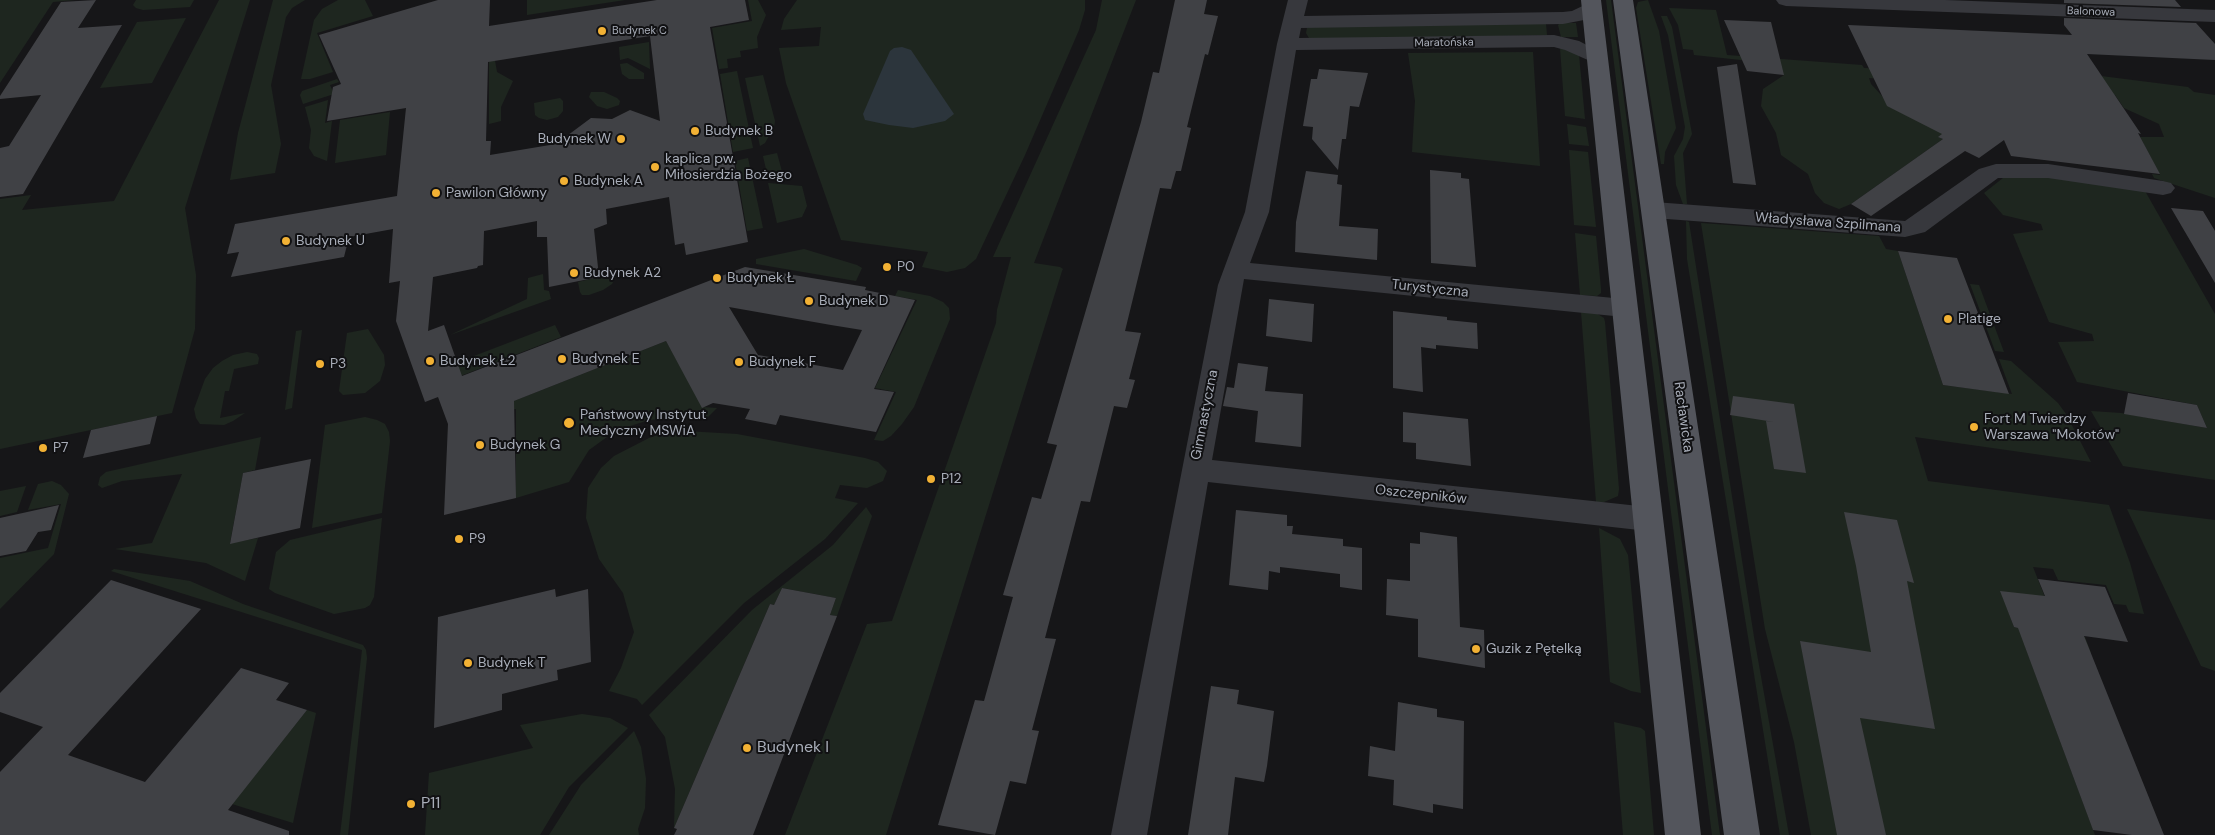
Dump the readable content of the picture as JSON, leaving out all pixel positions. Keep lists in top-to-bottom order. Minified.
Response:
{"streets":{"main road":["Racławicka"],"street":["Balonowa","Maratońska","Władysława Szpilmana","Turystyczna","Gimnastyczna","Oszczepników"]},"crossings":[["Maratońska","Gimnastyczna"],["Władysława Szpilmana","Racławicka"],["Turystyczna","Gimnastyczna"],["Gimnastyczna","Oszczepników"]],"places":["Budynek C","Budynek B","Budynek W","kaplica pw. Miłosierdzia Bożego","Budynek A","Pawilon Główny","Budynek U","P0","Budynek A2","Budynek Ł","Budynek D","Platige","Budynek E","Budynek Ł2","Budynek F","P3","Państwowy Instytut Medyczny MSWiA","Fort M Twierdzy Warszawa \"Mokotów\"","Budynek G","P7","P12","P9","Guzik z Pętelką","Budynek T","Budynek I","P11"]}
